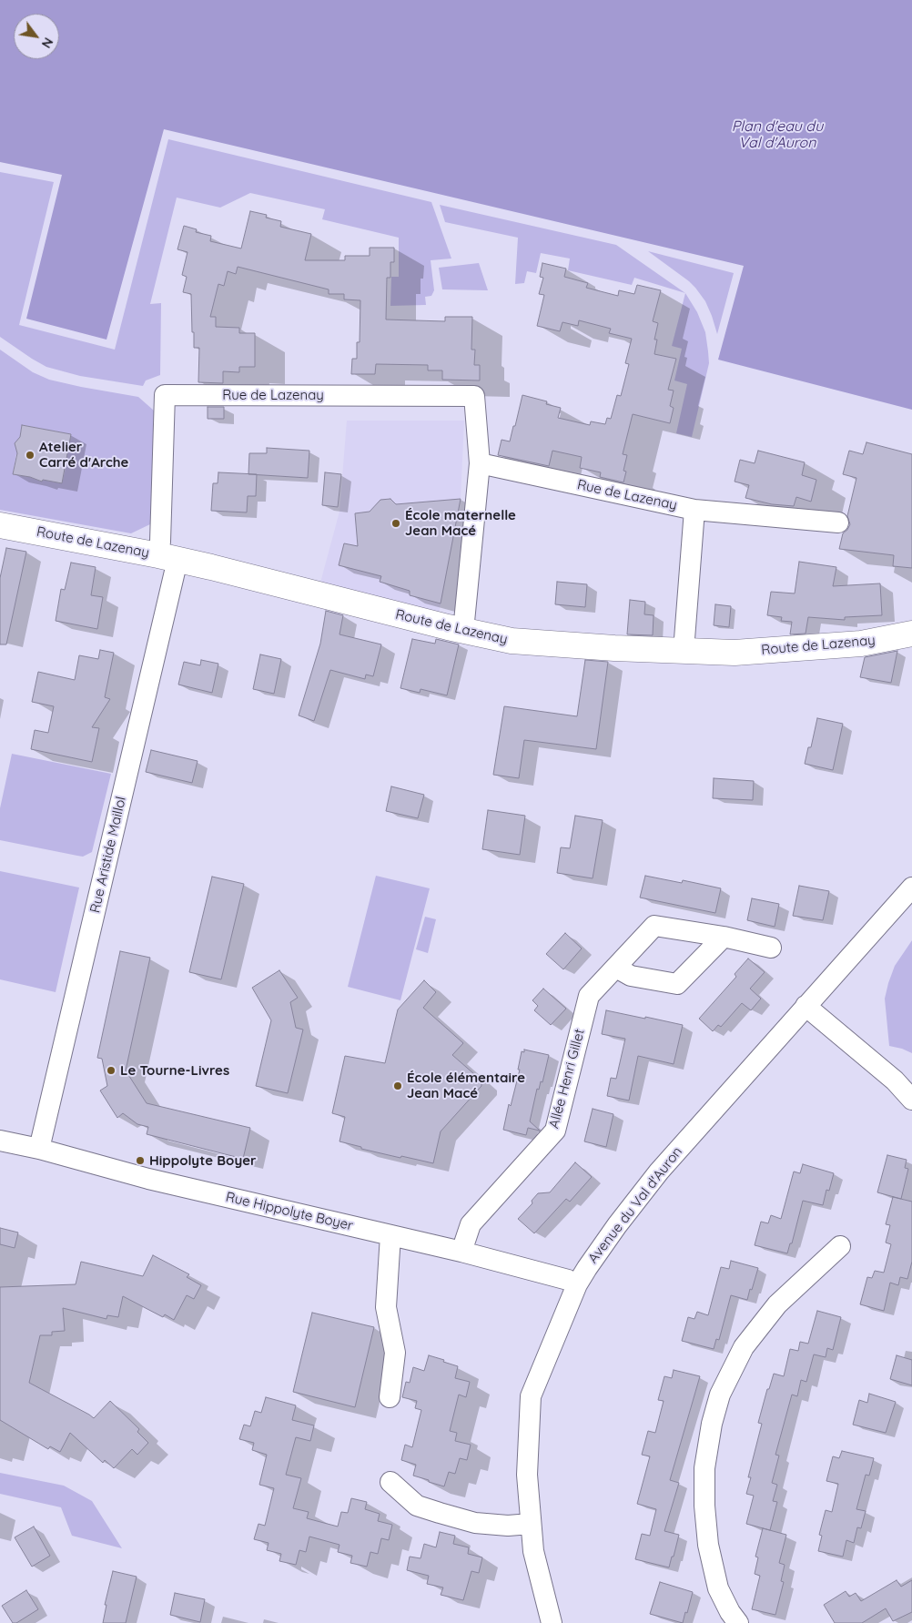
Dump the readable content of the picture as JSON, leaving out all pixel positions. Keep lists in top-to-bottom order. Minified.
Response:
{"streets":{"street":["Rue de Lazenay","Route de Lazenay","Rue Aristide Maillol","Allée Henri Gillet","Avenue du Val d'Auron","Rue Hippolyte Boyer"]},"crossings":[["Rue de Lazenay","Route de Lazenay"],["Rue de Lazenay","Rue Aristide Maillol"],["Route de Lazenay","Rue Aristide Maillol"],["Rue Aristide Maillol","Rue Hippolyte Boyer"],["Allée Henri Gillet","Rue Hippolyte Boyer"],["Avenue du Val d'Auron","Rue Hippolyte Boyer"]],"water":["Plan d'eau du Val d'Auron"],"places":["Atelier Carré d'Arche","École maternelle Jean Macé","Le Tourne-Livres","École élémentaire Jean Macé","Hippolyte Boyer"],"north":"bottom right"}
